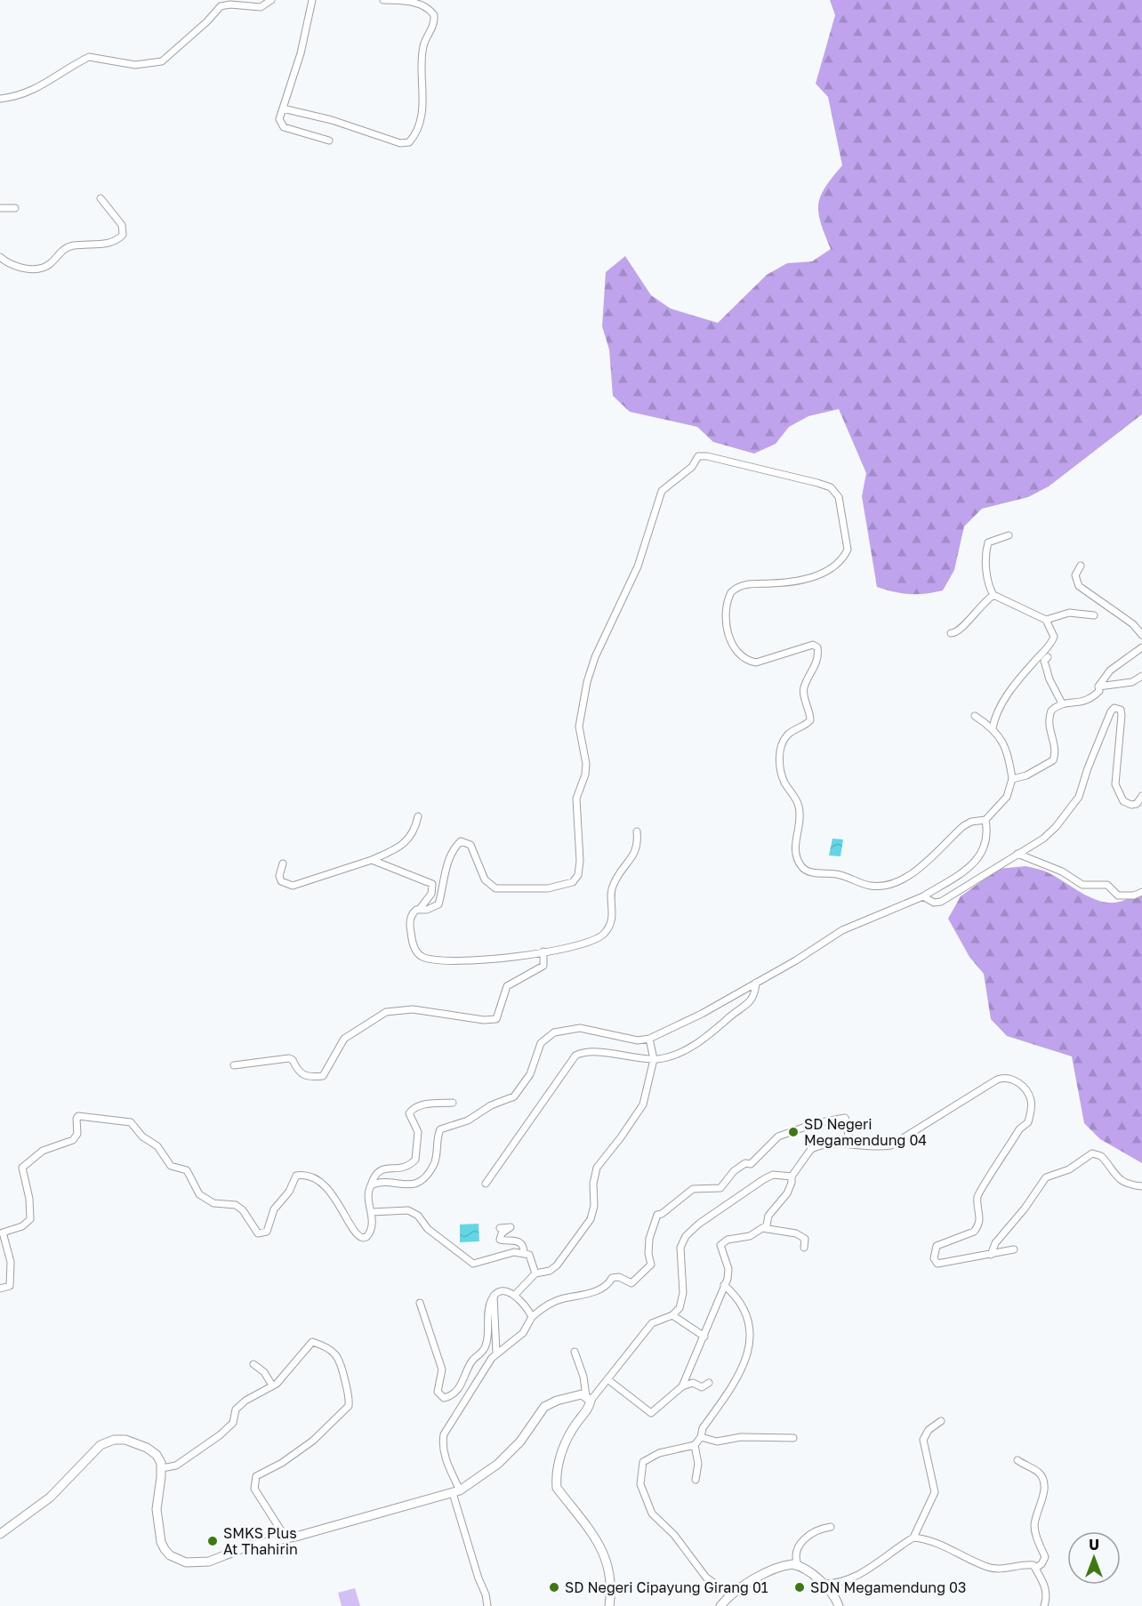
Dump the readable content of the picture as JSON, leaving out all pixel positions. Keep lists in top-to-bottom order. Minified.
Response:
{"places":["SD Negeri Megamendung 04","SMKS Plus At Thahirin","SD Negeri Cipayung Girang 01","SDN Megamendung 03"],"north":"top"}
